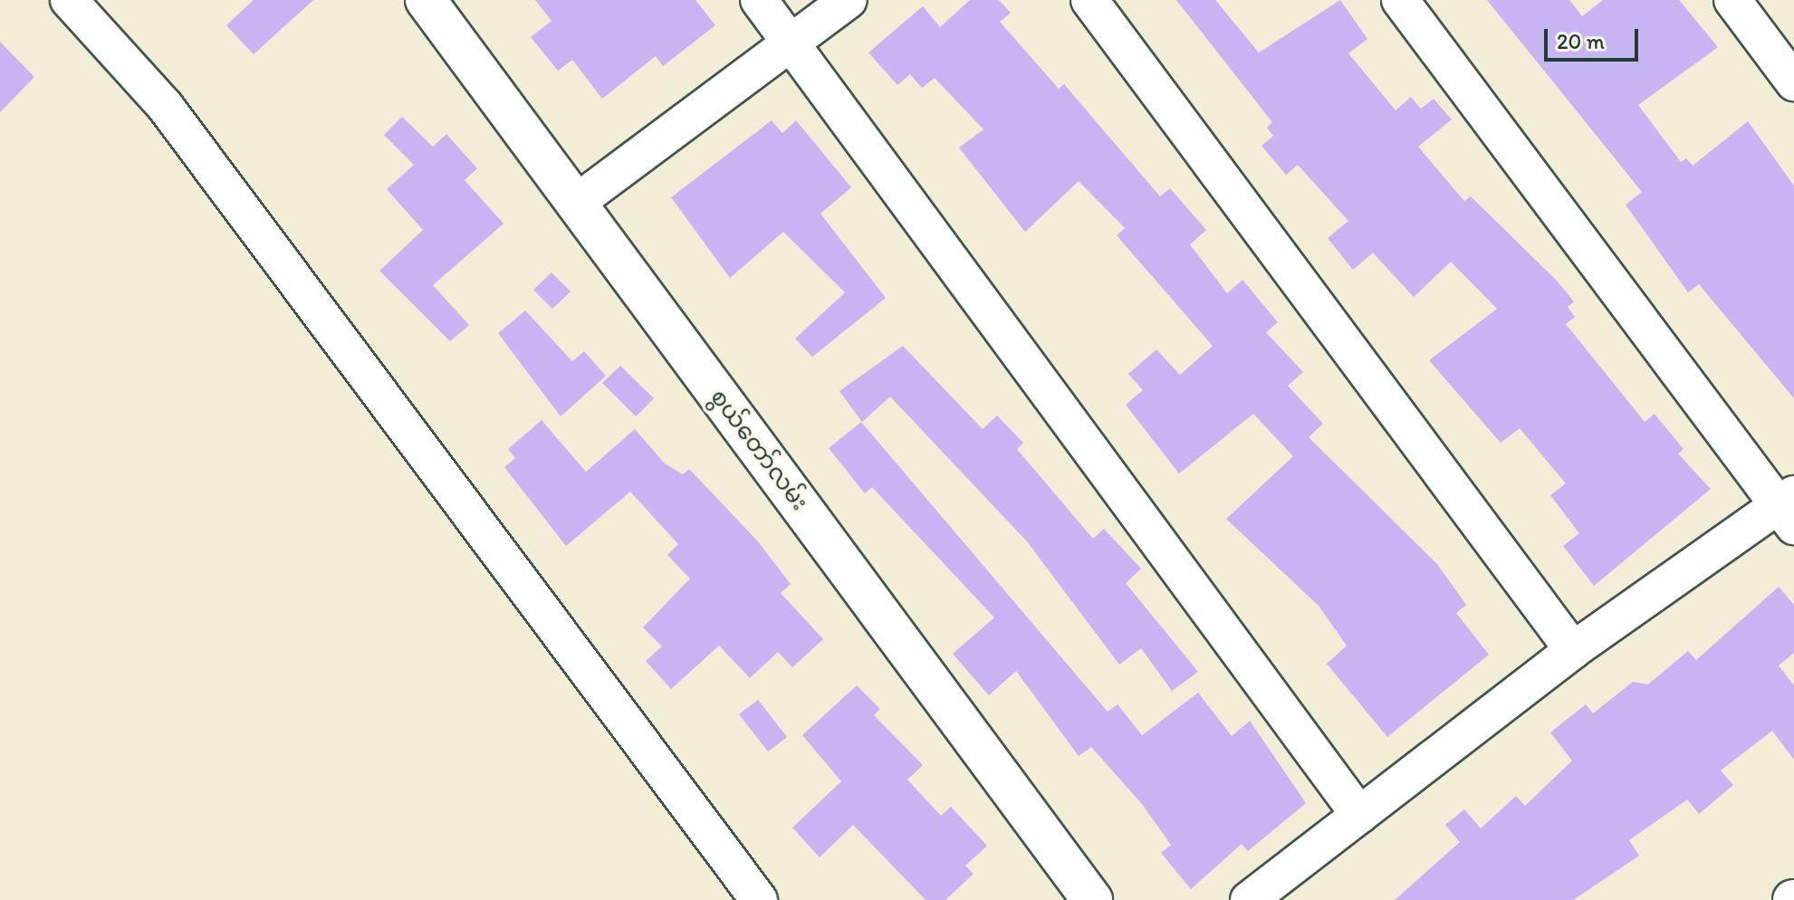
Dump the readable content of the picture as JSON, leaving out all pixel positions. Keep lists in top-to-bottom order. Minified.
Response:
{"streets":{"street":["စွယ်တော်လမ်း"]},"scale_bar":"20 m"}
